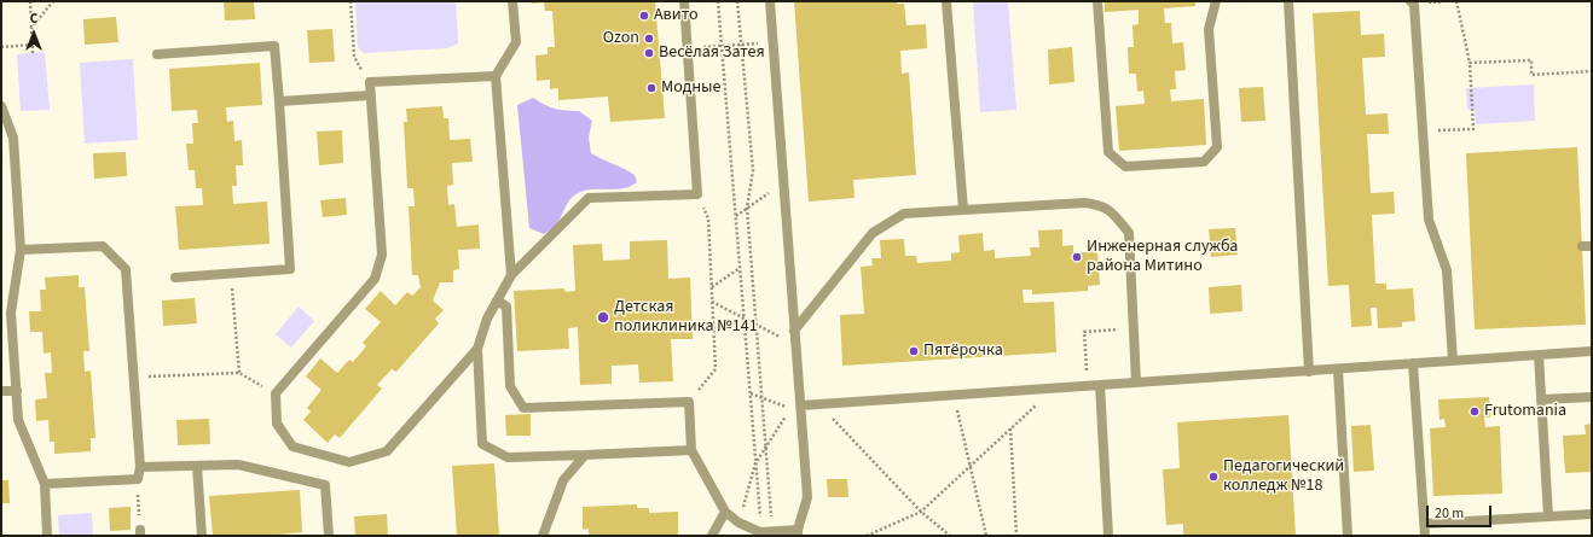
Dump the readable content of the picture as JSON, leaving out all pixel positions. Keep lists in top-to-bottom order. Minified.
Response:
{"places":["Авито","Ozon","Весёлая Затея","Модные","Инженерная служба района Митино","Детская поликлиника №141","Пятёрочка","Frutomania","Педагогический колледж №18"],"scale_bar":"20 m","north":"top"}
